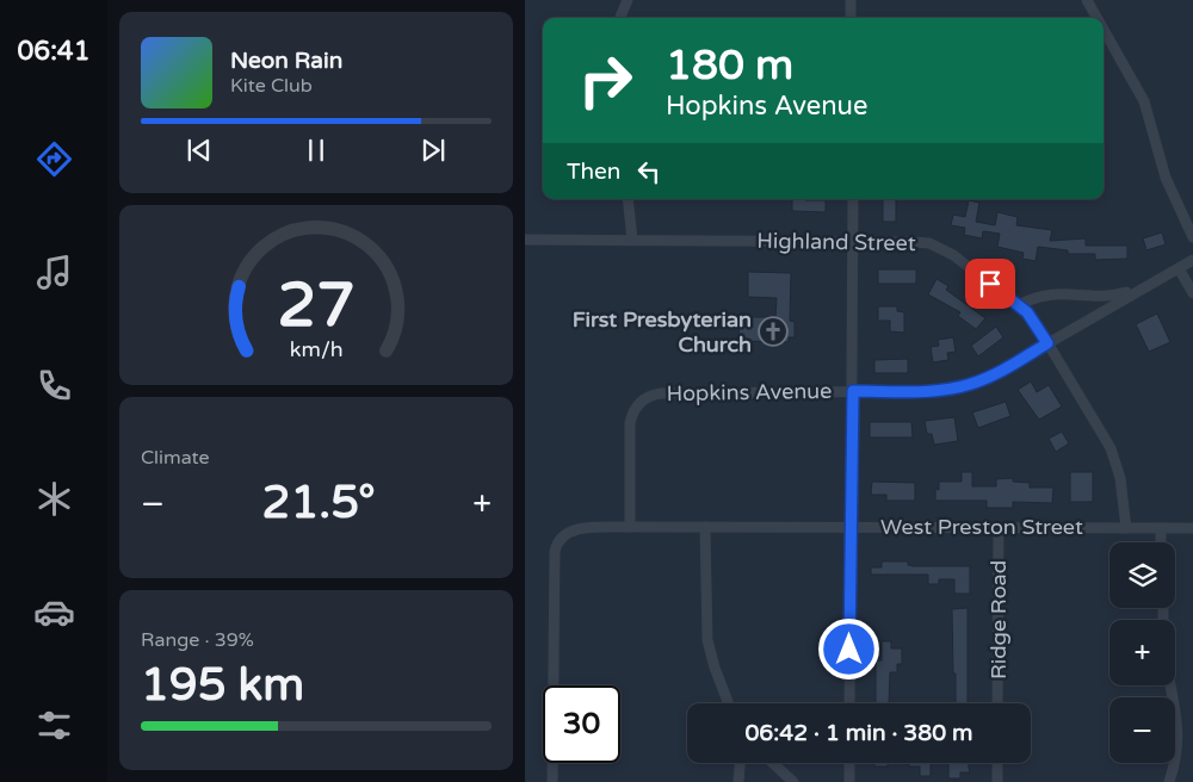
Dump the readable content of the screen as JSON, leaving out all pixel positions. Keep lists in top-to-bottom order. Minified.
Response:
{"streets":{"street":["Highland Street","Hopkins Avenue","West Preston Street","Ridge Road"]},"crossings":[["Highland Street","Hopkins Avenue"],["Highland Street","West Preston Street"],["Hopkins Avenue","West Preston Street"],["West Preston Street","Ridge Road"]],"places":{"church":["First Presbyterian Church"]},"page":{"tabs":"06:41","turn":["180 m","Hopkins Avenue"],"song":["Neon Rain","Kite Club"],"then":"Then","tile":["Climate",["Range · 39%","195 km"]],"heat":["−","21.5°","+"],"map_buttons":["+","−"],"limit":"30","trip":"06:42 · 1 min · 380 m","gauge":["27","km/h"]}}
